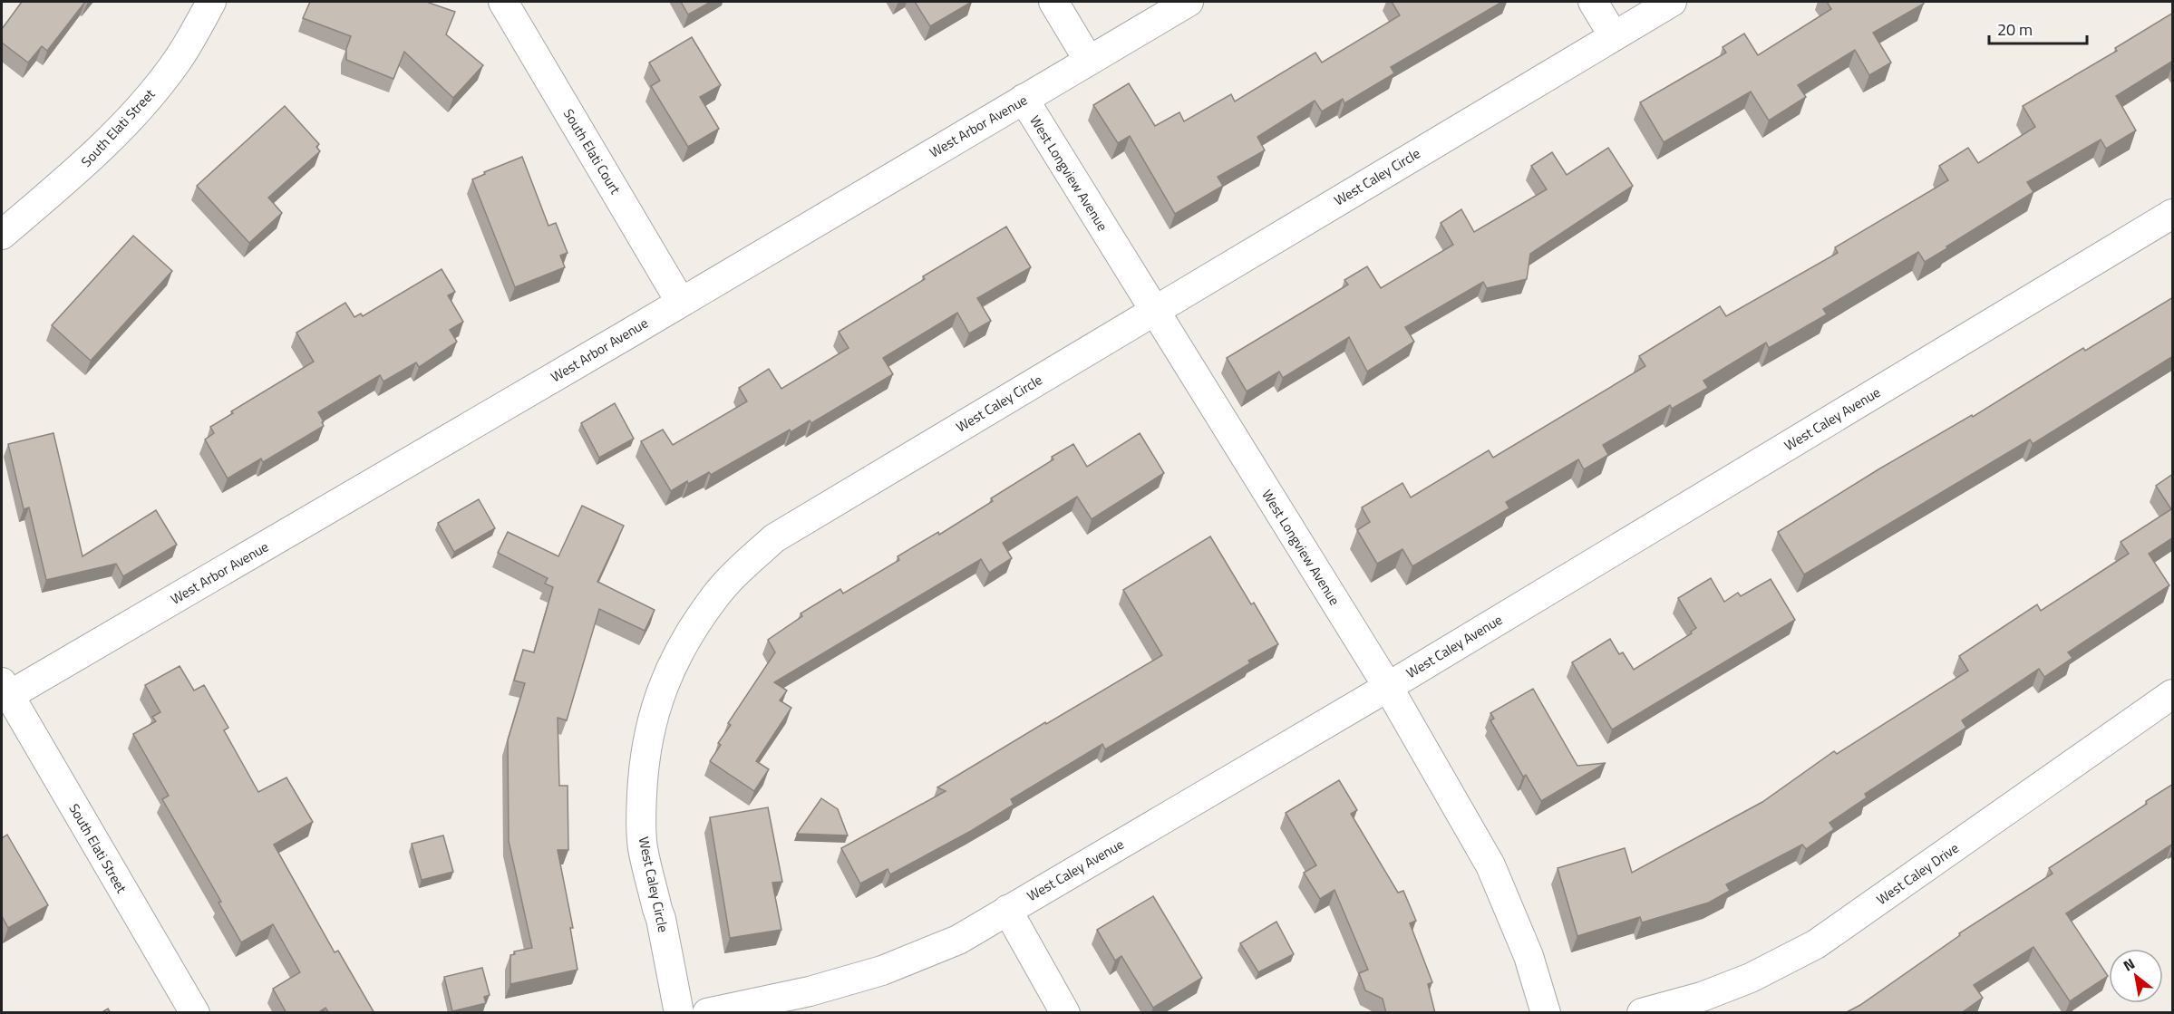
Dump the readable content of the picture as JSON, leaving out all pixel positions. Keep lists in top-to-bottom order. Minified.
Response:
{"streets":{"street":["West Arbor Avenue","South Elati Street","South Elati Court","West Longview Avenue","West Caley Circle","West Caley Avenue","West Caley Drive"]},"crossings":[["West Arbor Avenue","South Elati Street"],["West Arbor Avenue","South Elati Court"],["West Arbor Avenue","West Longview Avenue"],["West Longview Avenue","West Caley Circle"],["West Longview Avenue","West Caley Avenue"]],"scale_bar":"20 m","north":"top left"}
